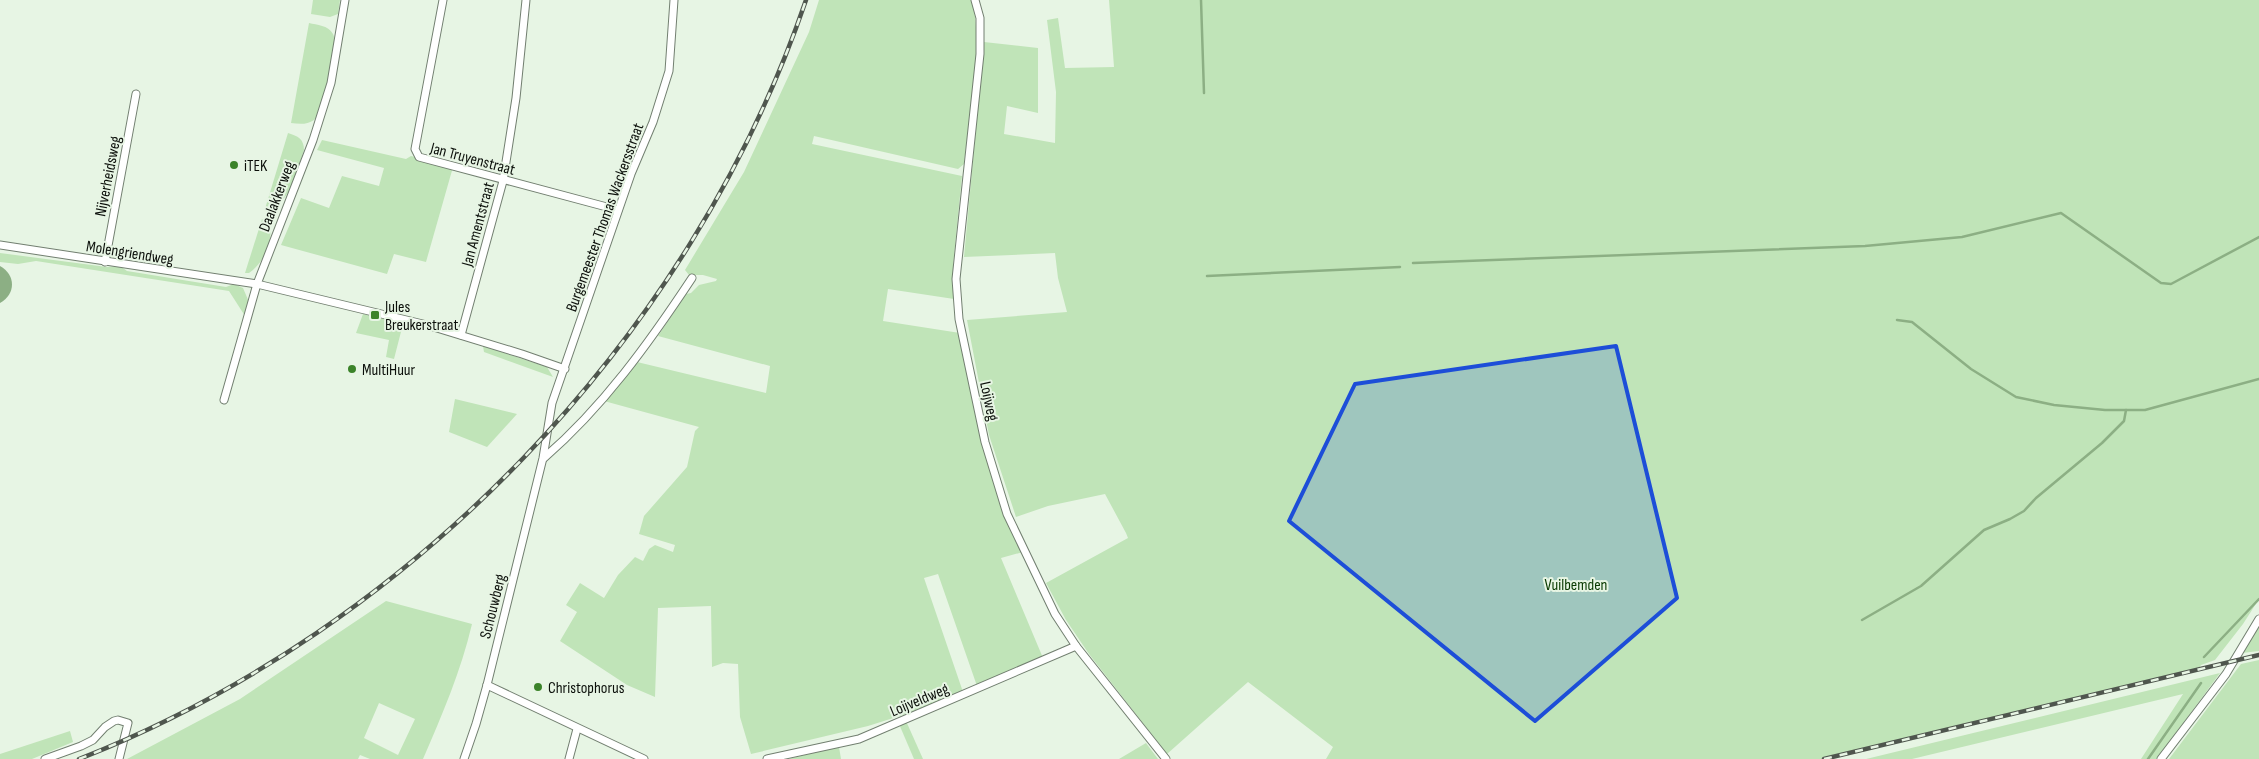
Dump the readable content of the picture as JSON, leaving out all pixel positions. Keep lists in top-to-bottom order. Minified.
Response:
{"streets":{"street":["Jan Truyenstraat","Nijverheidsweg","Daalakkerweg","Burgemeester Thomas Wackersstraat","Jan Amentstraat","Molengriendweg","Loijweg","Schouwberg","Loijveldweg"]},"crossings":[["Jan Truyenstraat","Burgemeester Thomas Wackersstraat"],["Jan Truyenstraat","Jan Amentstraat"],["Nijverheidsweg","Molengriendweg"],["Daalakkerweg","Molengriendweg"],["Burgemeester Thomas Wackersstraat","Molengriendweg"],["Burgemeester Thomas Wackersstraat","Schouwberg"],["Jan Amentstraat","Molengriendweg"],["Loijweg","Loijveldweg"]],"parks":["Vuilbemden"],"places":{"other":["iTEK","MultiHuur","Christophorus"],"transit":["Jules Breukerstraat"]}}
